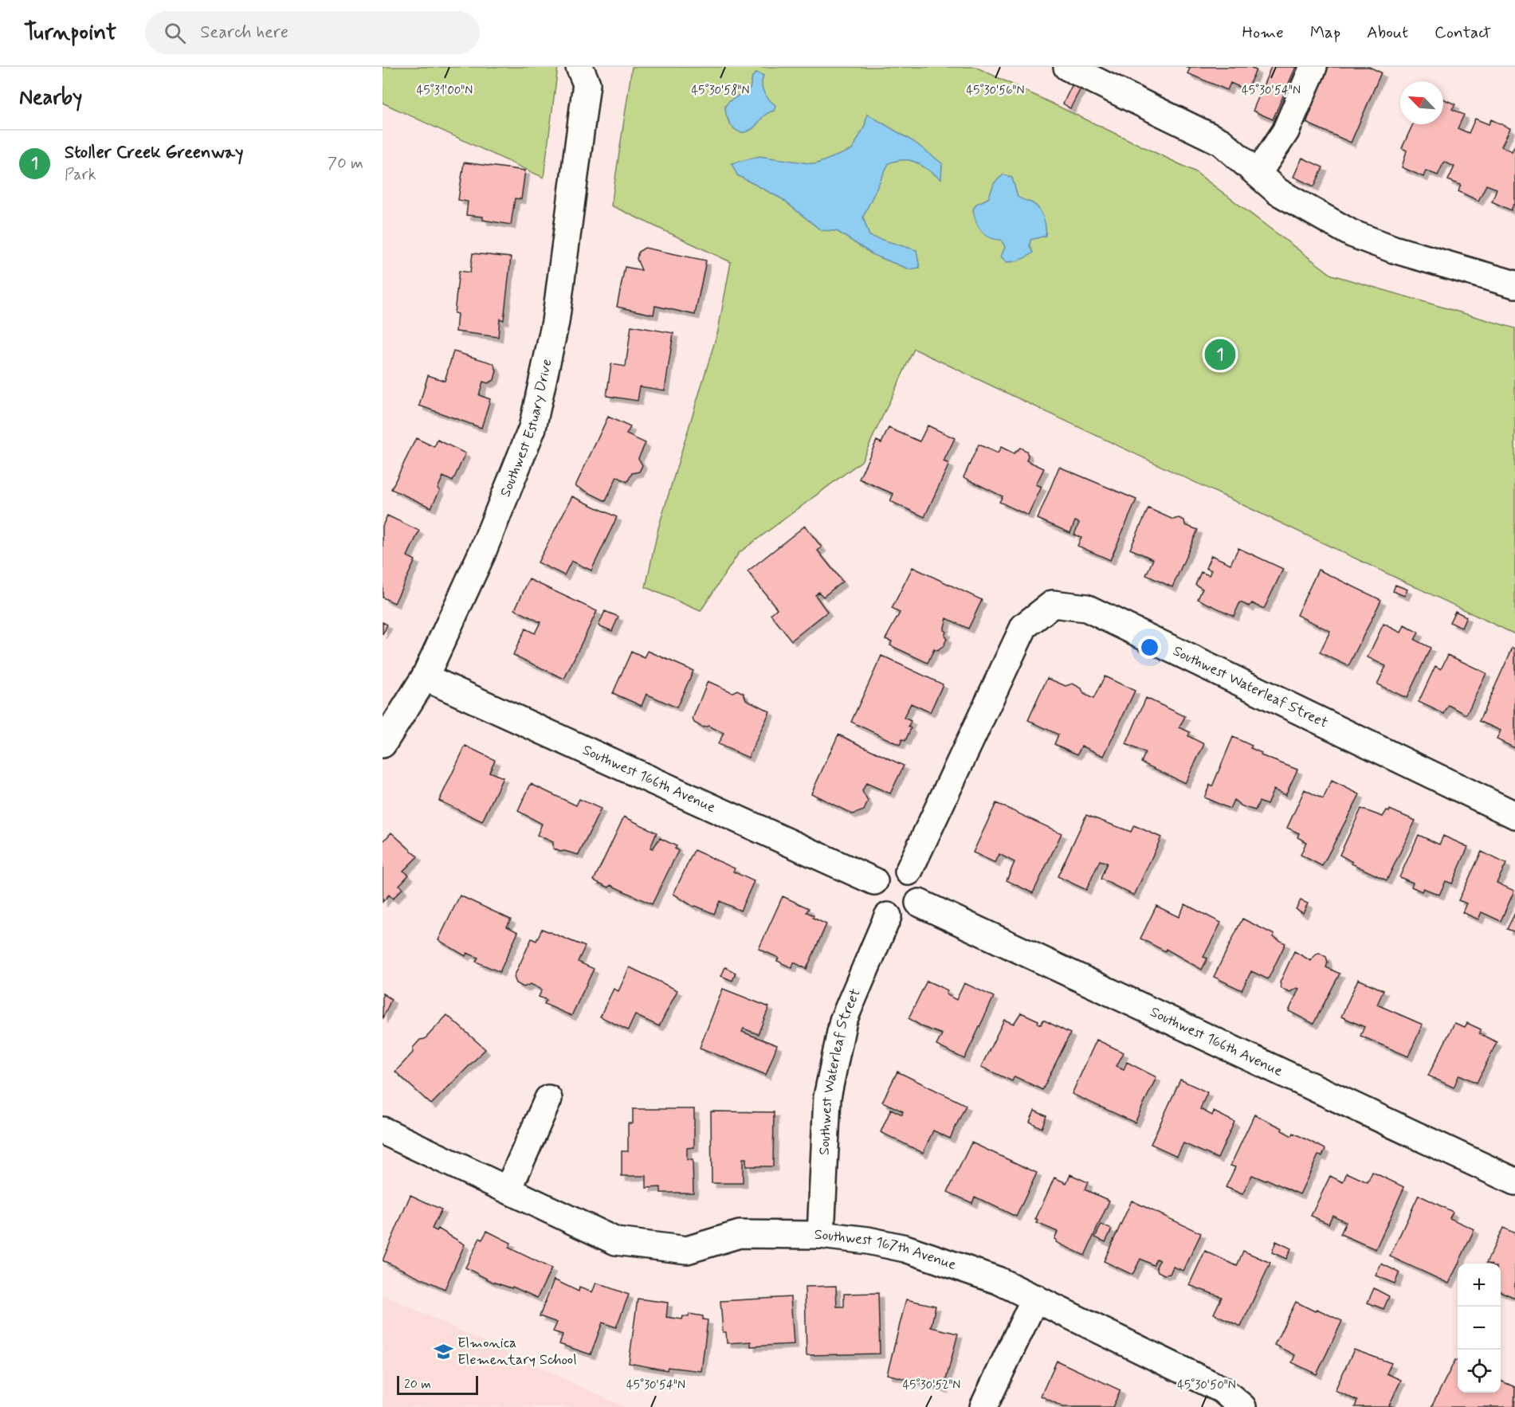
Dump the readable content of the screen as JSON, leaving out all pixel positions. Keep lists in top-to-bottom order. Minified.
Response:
{"streets":{"street":["Southwest Estuary Drive","Southwest Waterleaf Street","Southwest 166th Avenue","Southwest 167th Avenue"]},"crossings":[["Southwest Estuary Drive","Southwest 166th Avenue"],["Southwest Waterleaf Street","Southwest 166th Avenue"],["Southwest Waterleaf Street","Southwest 167th Avenue"]],"places":{"school or university":["Elmonica Elementary School"]},"scale_bar":"20 m","north":"top left","page":{"header":"Turnpoint","search":"Search here","nav":["Home","Map","About","Contact"],"heading":"Nearby","list":[{"mark":"1","name":"Stoller Creek Greenway","note":"Park","value":"70 m"}],"pins":"1","map_buttons":["+","−"],"scale":"20 m"},"coordinates":["45°31'00\"N","45°30'58\"N","45°30'56\"N","45°30'54\"N","45°30'52\"N","45°30'50\"N"]}
